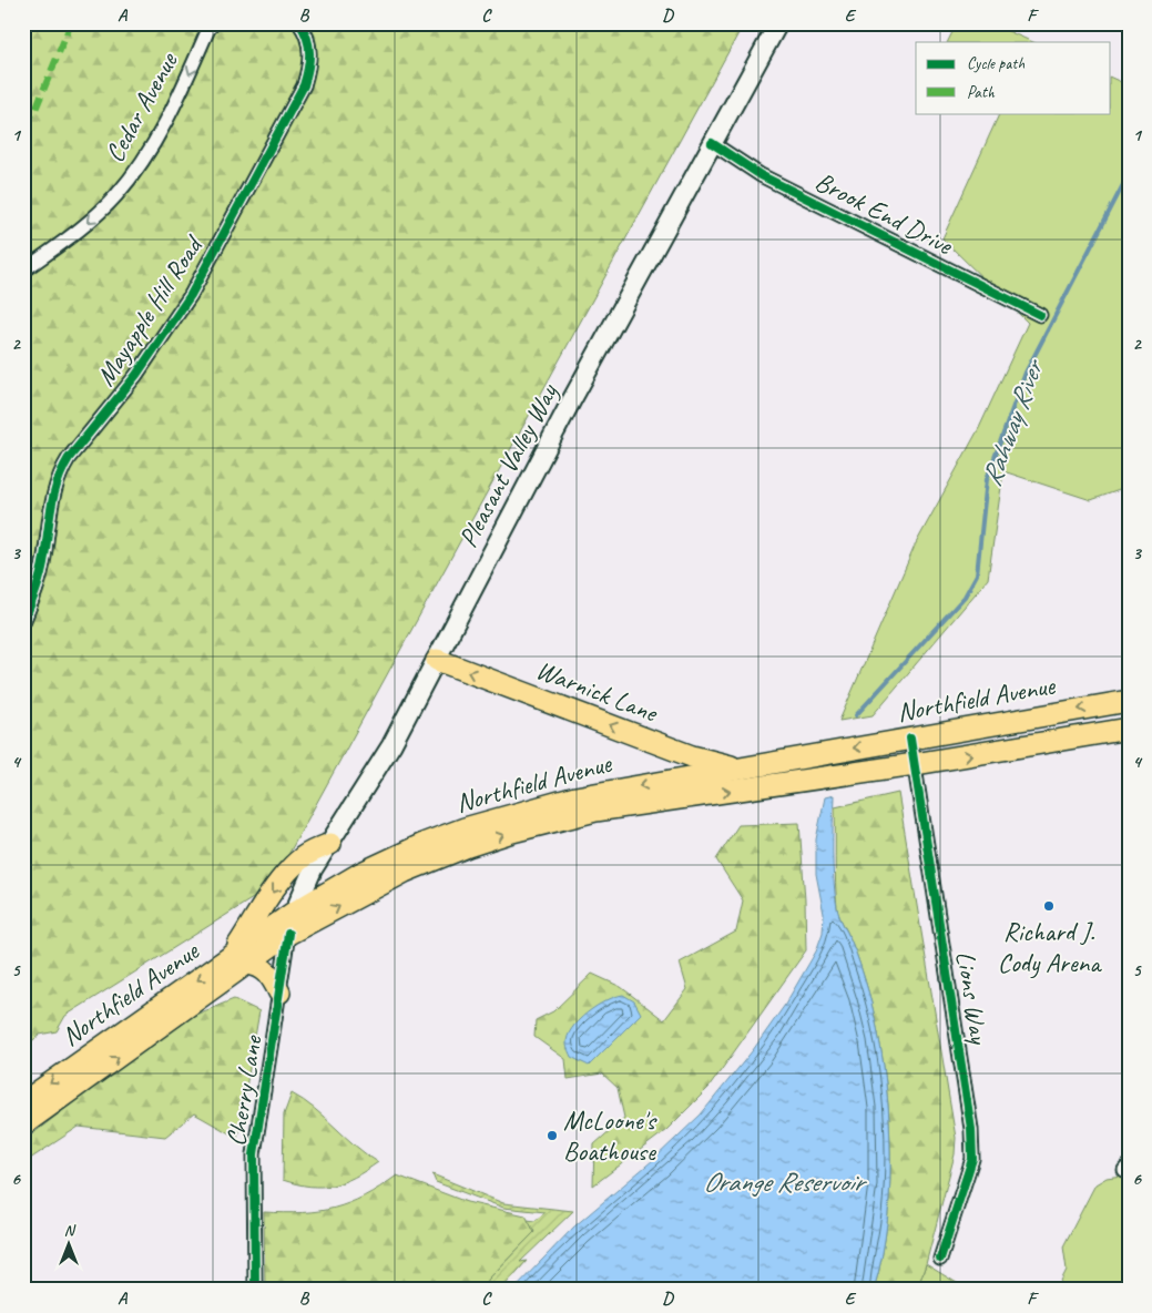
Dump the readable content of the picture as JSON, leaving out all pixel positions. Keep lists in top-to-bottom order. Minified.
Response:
{"streets":{"main road":["Pleasant Valley Way","Warnick Lane","Northfield Avenue"],"street":["Cedar Avenue","Brook End Drive","Mayapple Hill Road","Lions Way","Cherry Lane"]},"crossings":[["Brook End Drive","Pleasant Valley Way"],["Pleasant Valley Way","Warnick Lane"],["Pleasant Valley Way","Northfield Avenue"],["Pleasant Valley Way","Cherry Lane"],["Warnick Lane","Northfield Avenue"],["Northfield Avenue","Lions Way"],["Northfield Avenue","Cherry Lane"]],"one_way":["Cedar Avenue","Warnick Lane"],"water":["Rahway River","Orange Reservoir"],"places":["Richard J. Cody Arena","McLoone's Boathouse"],"legend":["Cycle path","Path"],"north":"top","grid":{"columns":["A","B","C","D","E","F"],"rows":["1","2","3","4","5","6"]}}
